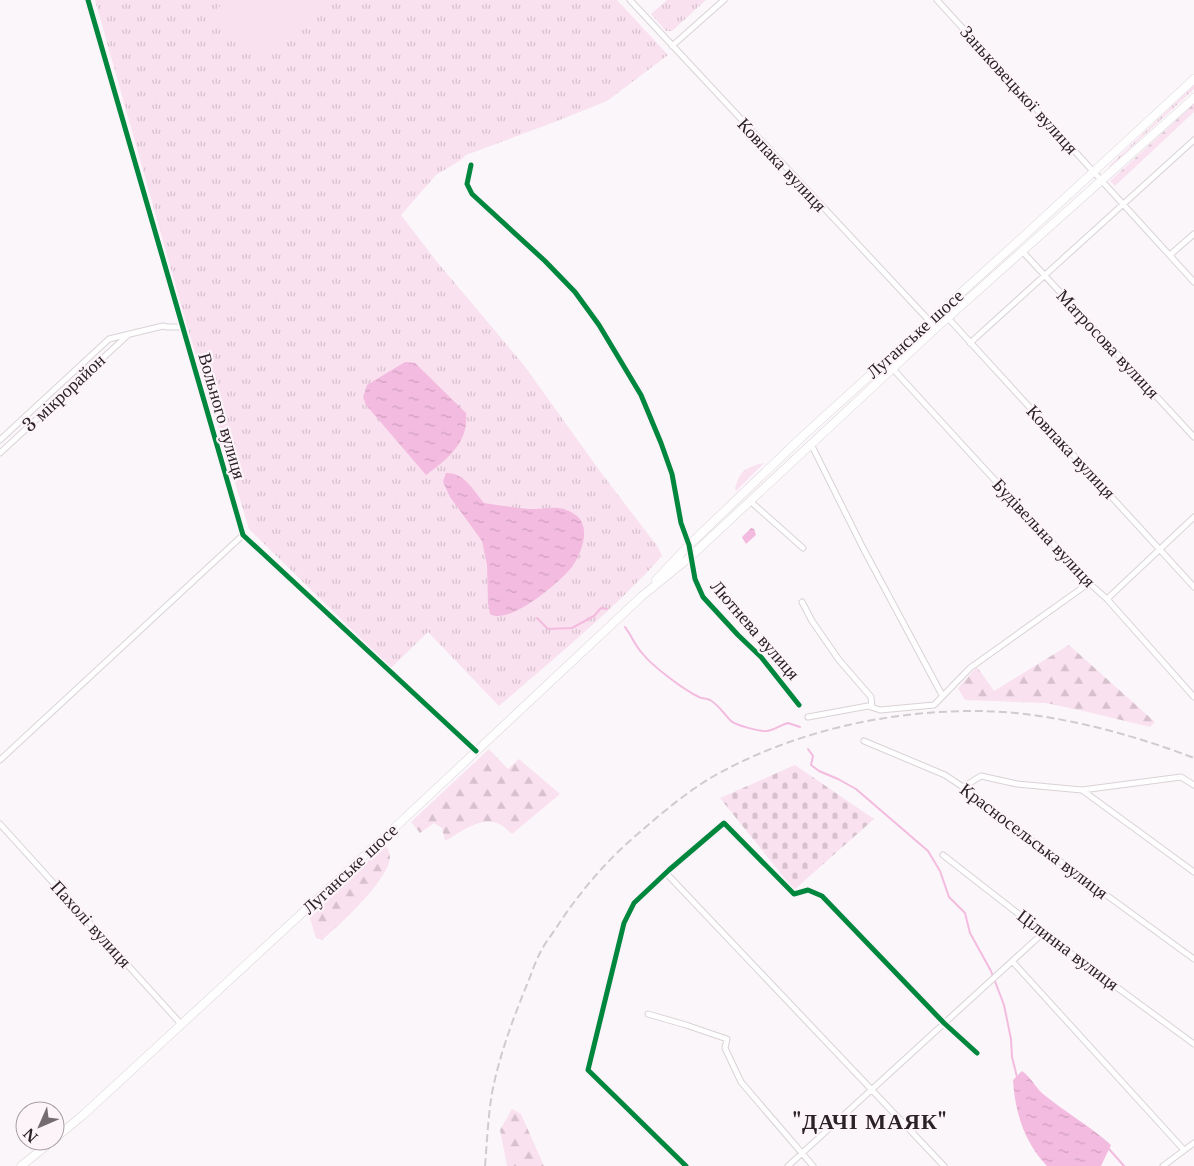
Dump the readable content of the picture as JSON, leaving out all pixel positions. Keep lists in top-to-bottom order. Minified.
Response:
{"streets":{"main road":["Луганське шосе"],"street":["Заньковецької вулиця","Ковпака вулиця","Матросова вулиця","3 мікрорайон","Вольного вулиця","Будівельна вулиця","Лютнева вулиця","Красносельська вулиця","Пахолі вулиця","Цілинна вулиця"]},"crossings":[["Заньковецької вулиця","Луганське шосе"],["Ковпака вулиця","Луганське шосе"],["Луганське шосе","Матросова вулиця"],["Луганське шосе","Будівельна вулиця"],["Луганське шосе","Лютнева вулиця"],["Луганське шосе","Пахолі вулиця"],["3 мікрорайон","Вольного вулиця"]],"districts":["\"ДАЧІ МАЯК\""],"north":"bottom left"}
